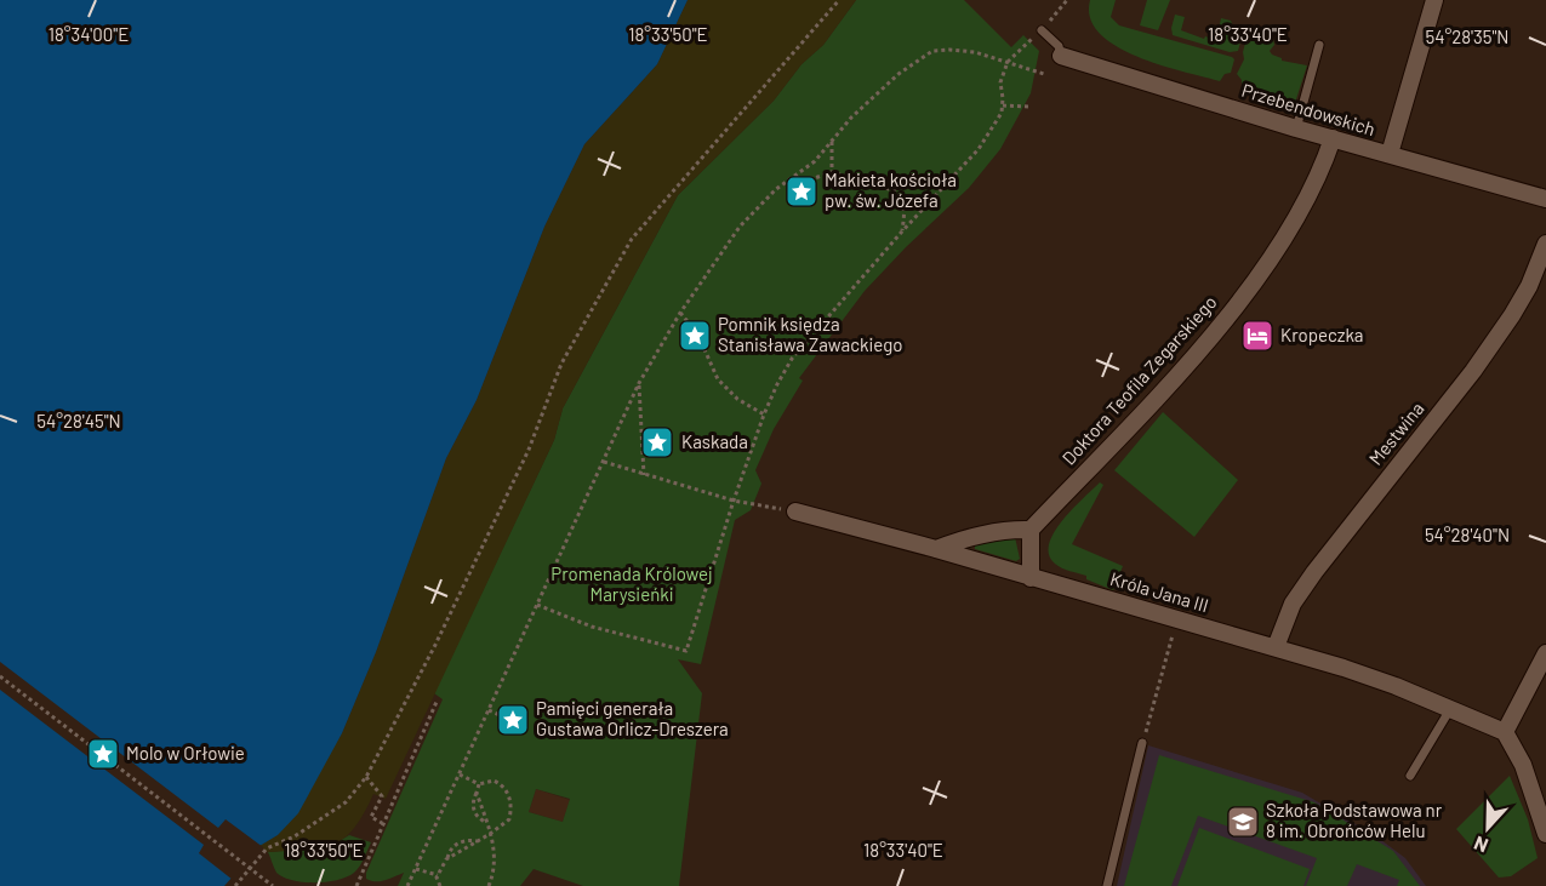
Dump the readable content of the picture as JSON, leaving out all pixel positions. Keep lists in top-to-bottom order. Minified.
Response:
{"streets":{"street":["Przebendowskich","Doktora Teofila Zegarskiego","Mestwina","Króla Jana III"]},"crossings":[["Przebendowskich","Doktora Teofila Zegarskiego"],["Mestwina","Króla Jana III"]],"parks":["Promenada Królowej Marysieńki"],"places":{"place":["Makieta kościoła pw. św. Józefa","Pomnik księdza Stanisława Zawackiego","Kaskada","Pamięci generała Gustawa Orlicz-Dreszera","Molo w Orłowie"],"hotel":["Kropeczka"],"school or university":["Szkoła Podstawowa nr 8 im. Obrońców Helu"]},"north":"bottom","coordinates":["18°34'00\"E","18°33'50\"E","18°33'40\"E","54°28'35\"N","54°28'45\"N","54°28'40\"N"]}
